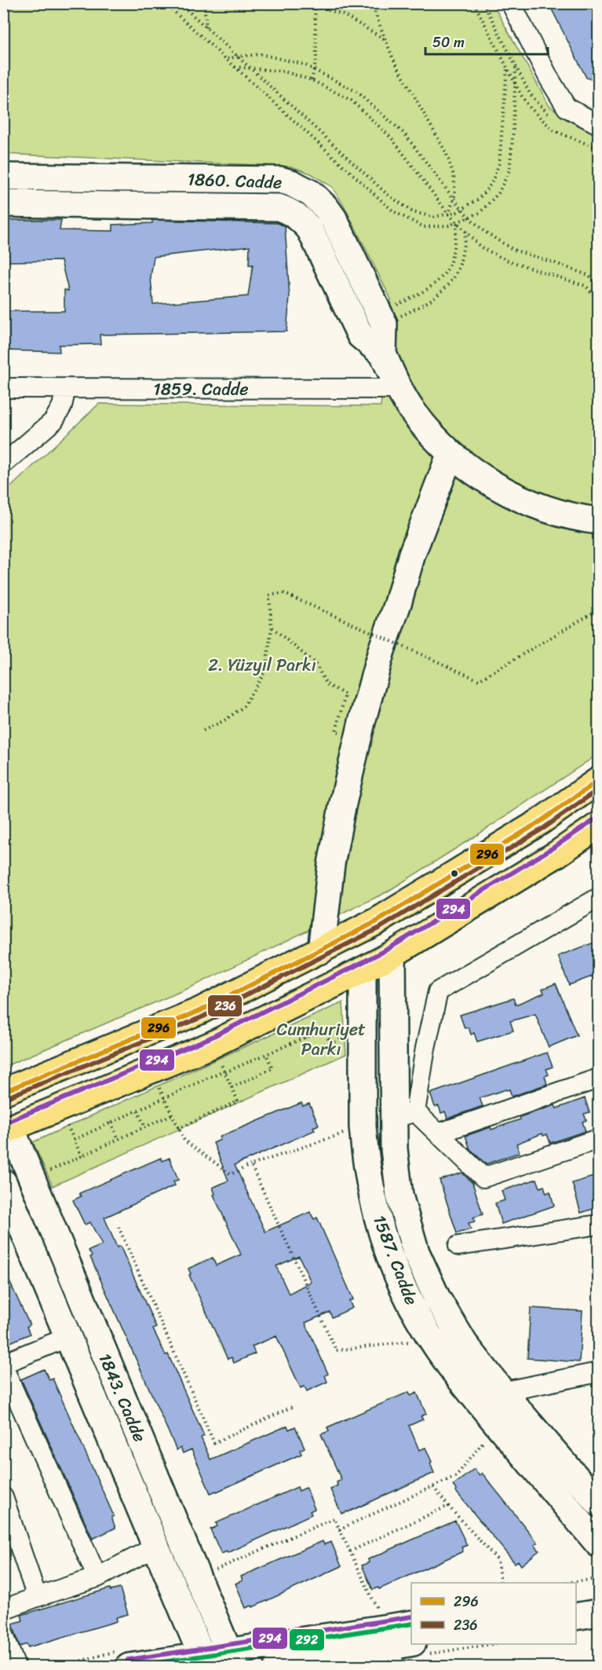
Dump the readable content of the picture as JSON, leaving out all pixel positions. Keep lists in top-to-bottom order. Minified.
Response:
{"streets":{"street":["1860. Cadde","1859. Cadde","1587. Cadde","1843. Cadde"]},"crossings":[["1860. Cadde","1859. Cadde"]],"parks":["2. Yüzyıl Parkı","Cumhuriyet Parkı"],"lines":["transit line 296","transit line 236","transit line 294","transit line 292"],"legend":["296","236"],"scale_bar":"50 m"}
